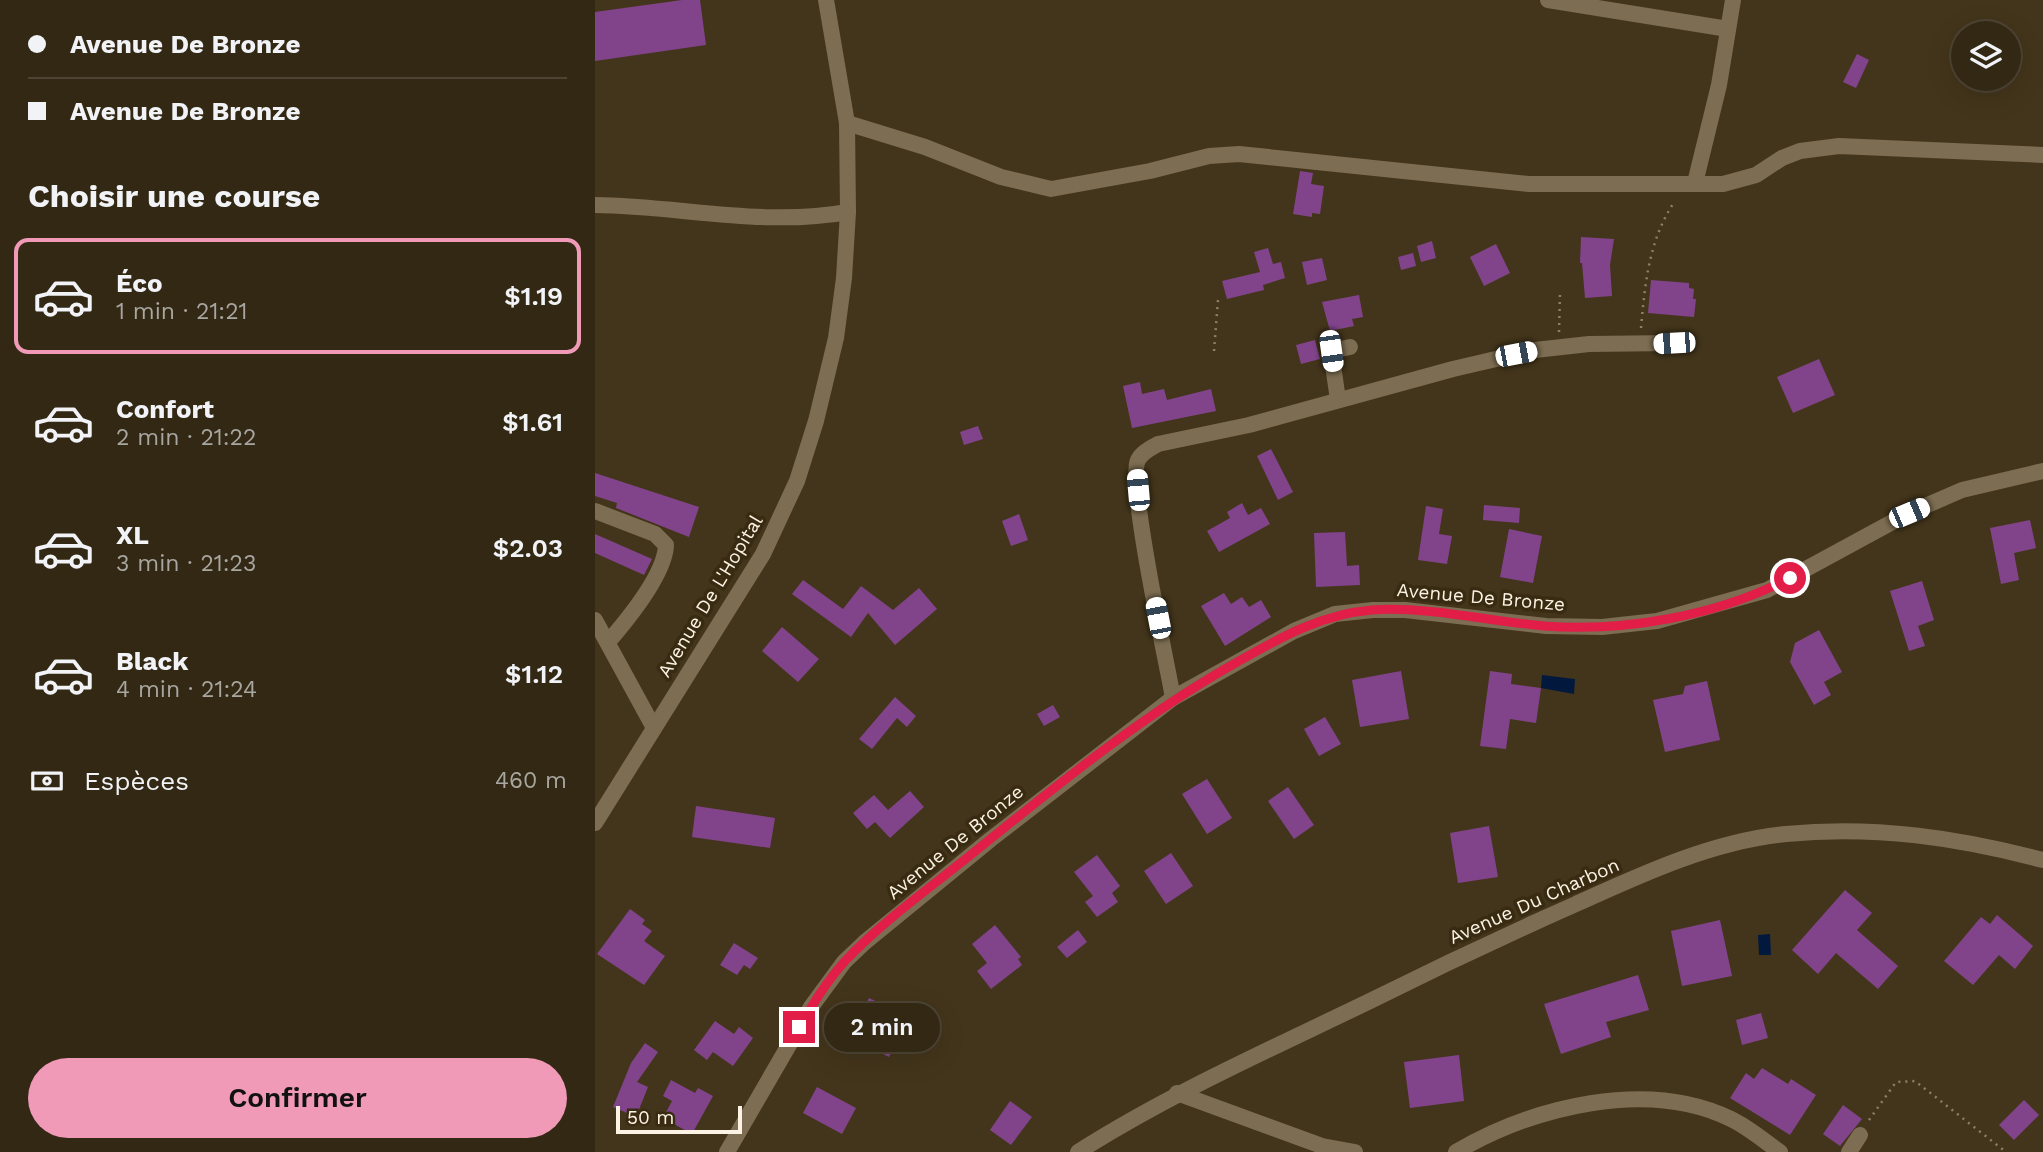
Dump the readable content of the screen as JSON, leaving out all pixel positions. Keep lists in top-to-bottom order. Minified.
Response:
{"streets":{"street":["Avenue De L'Hopital","Avenue De Bronze","Avenue Du Charbon"]},"scale_bar":"50 m","page":{"banner":["Avenue De Bronze","Avenue De Bronze"],"heading":"Choisir une course","list":[{"name":"Éco","note":"1 min · 21:21","value":"$1.19"},{"name":"Confort","note":"2 min · 21:22","value":"$1.61"},{"name":"XL","note":"3 min · 21:23","value":"$2.03"},{"name":"Black","note":"4 min · 21:24","value":"$1.12"}],"pay":["Espèces","460 m"],"bubble":"2 min","buttons":"Confirmer","scale":"50 m"}}
